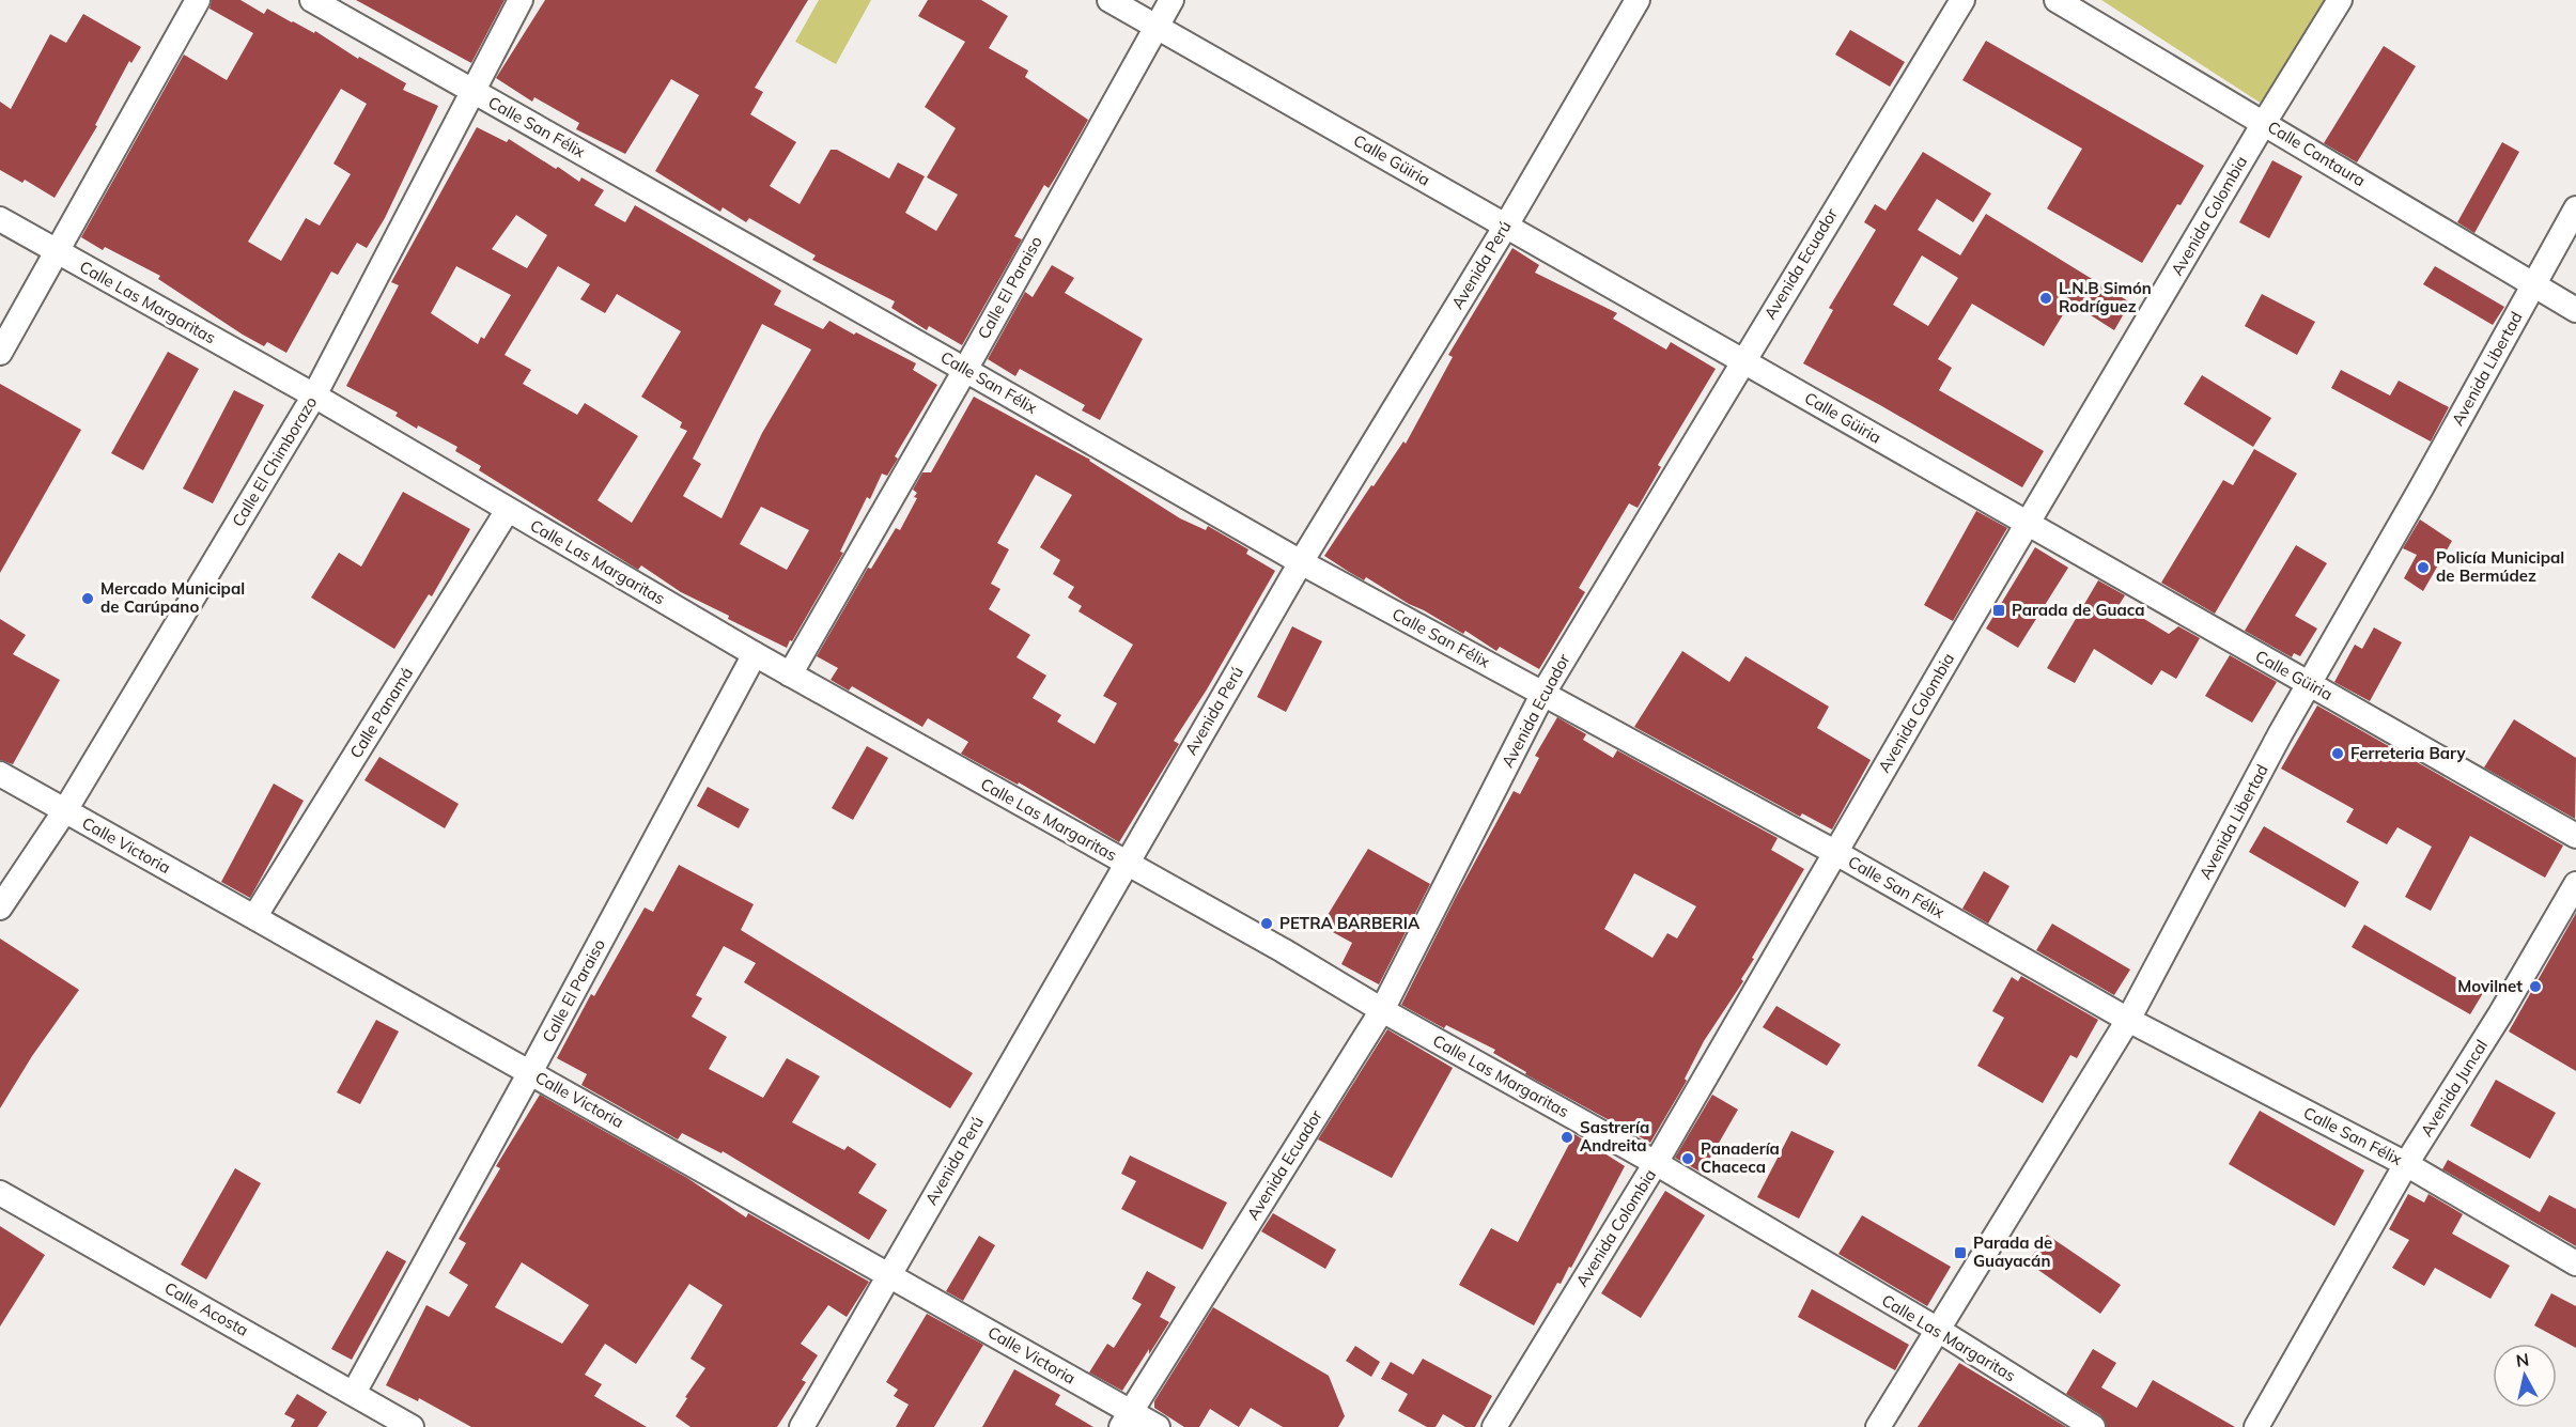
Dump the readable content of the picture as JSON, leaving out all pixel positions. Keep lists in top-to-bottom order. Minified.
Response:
{"streets":{"street":["Calle San Félix","Calle Cantaura","Calle Güiria","Avenida Colombia","Avenida Ecuador","Avenida Perú","Calle El Paraiso","Calle Las Margaritas","Avenida Libertad","Calle El Chimborazo","Calle Panamá","Calle Victoria","Avenida Juncal","Calle Acosta"]},"crossings":[["Calle San Félix","Avenida Colombia"],["Calle San Félix","Avenida Ecuador"],["Calle San Félix","Avenida Perú"],["Calle San Félix","Calle El Paraiso"],["Calle San Félix","Avenida Libertad"],["Calle San Félix","Calle El Chimborazo"],["Calle San Félix","Avenida Juncal"],["Calle Cantaura","Avenida Colombia"],["Calle Cantaura","Avenida Libertad"],["Calle Güiria","Avenida Colombia"],["Calle Güiria","Avenida Ecuador"],["Calle Güiria","Avenida Perú"],["Calle Güiria","Calle El Paraiso"],["Calle Güiria","Avenida Libertad"],["Avenida Colombia","Calle Las Margaritas"],["Avenida Ecuador","Calle Las Margaritas"],["Avenida Ecuador","Calle Victoria"],["Avenida Perú","Calle Las Margaritas"],["Avenida Perú","Calle Victoria"],["Calle El Paraiso","Calle Las Margaritas"],["Calle El Paraiso","Calle Victoria"],["Calle El Paraiso","Calle Acosta"],["Calle Las Margaritas","Avenida Libertad"],["Calle Las Margaritas","Calle El Chimborazo"],["Calle Las Margaritas","Calle Panamá"],["Calle El Chimborazo","Calle Victoria"],["Calle Panamá","Calle Victoria"]],"places":{"other":["L.N.B Simón Rodríguez","Policía Municipal de Bermúdez","Mercado Municipal de Carúpano","Ferreteria Bary","PETRA BARBERIA","Movilnet","Sastrería Andreita","Panadería Chaceca"],"transit":["Parada de Guaca","Parada de Guayacán"]},"north":"top"}
